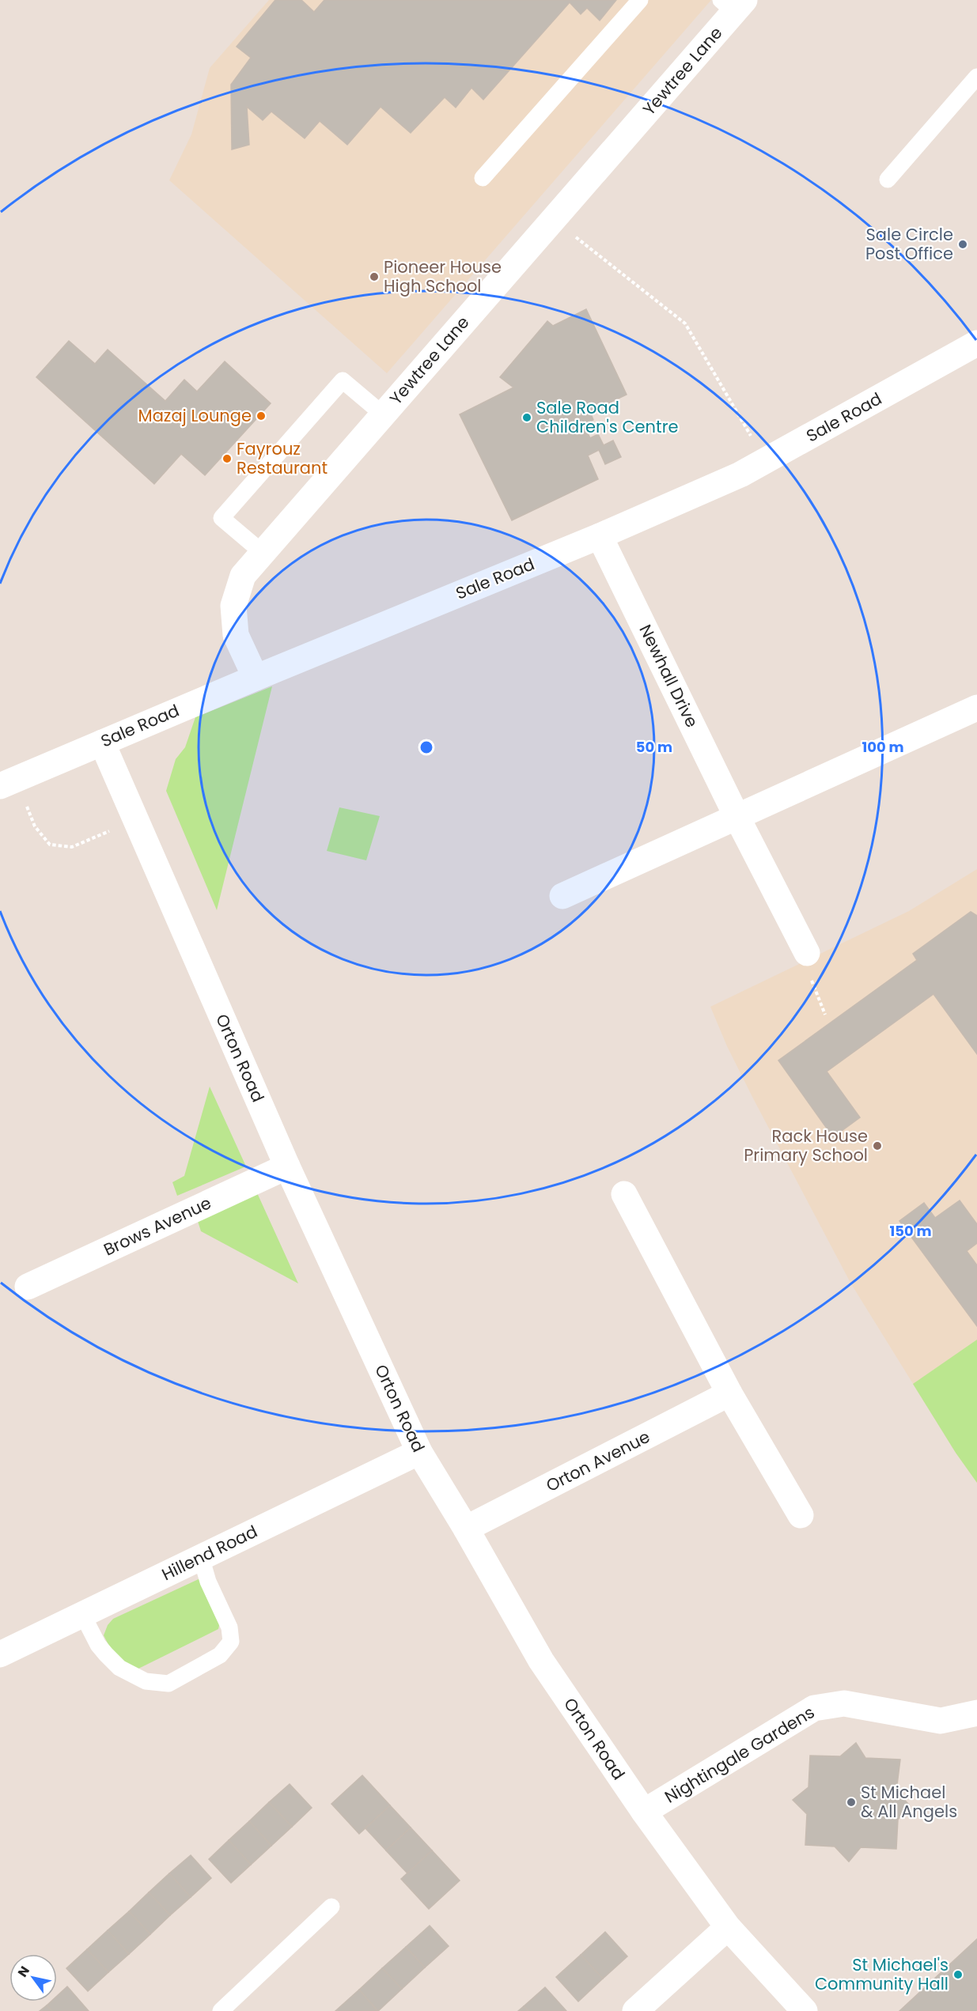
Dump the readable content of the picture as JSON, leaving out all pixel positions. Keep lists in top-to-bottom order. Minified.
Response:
{"streets":{"street":["Yewtree Lane","Sale Road","Newhall Drive","Orton Road","Brows Avenue","Orton Avenue","Hillend Road","Nightingale Gardens"]},"crossings":[["Yewtree Lane","Sale Road"],["Sale Road","Newhall Drive"],["Sale Road","Orton Road"],["Orton Road","Brows Avenue"],["Orton Road","Orton Avenue"],["Orton Road","Hillend Road"],["Orton Road","Nightingale Gardens"]],"places":["Sale Circle Post Office","Pioneer House High School","Mazaj Lounge","Sale Road Children's Centre","Fayrouz Restaurant","Rack House Primary School","St Michael & All Angels","St Michael's Community Hall"],"north":"top left","rings":["50 m","100 m","150 m"]}
